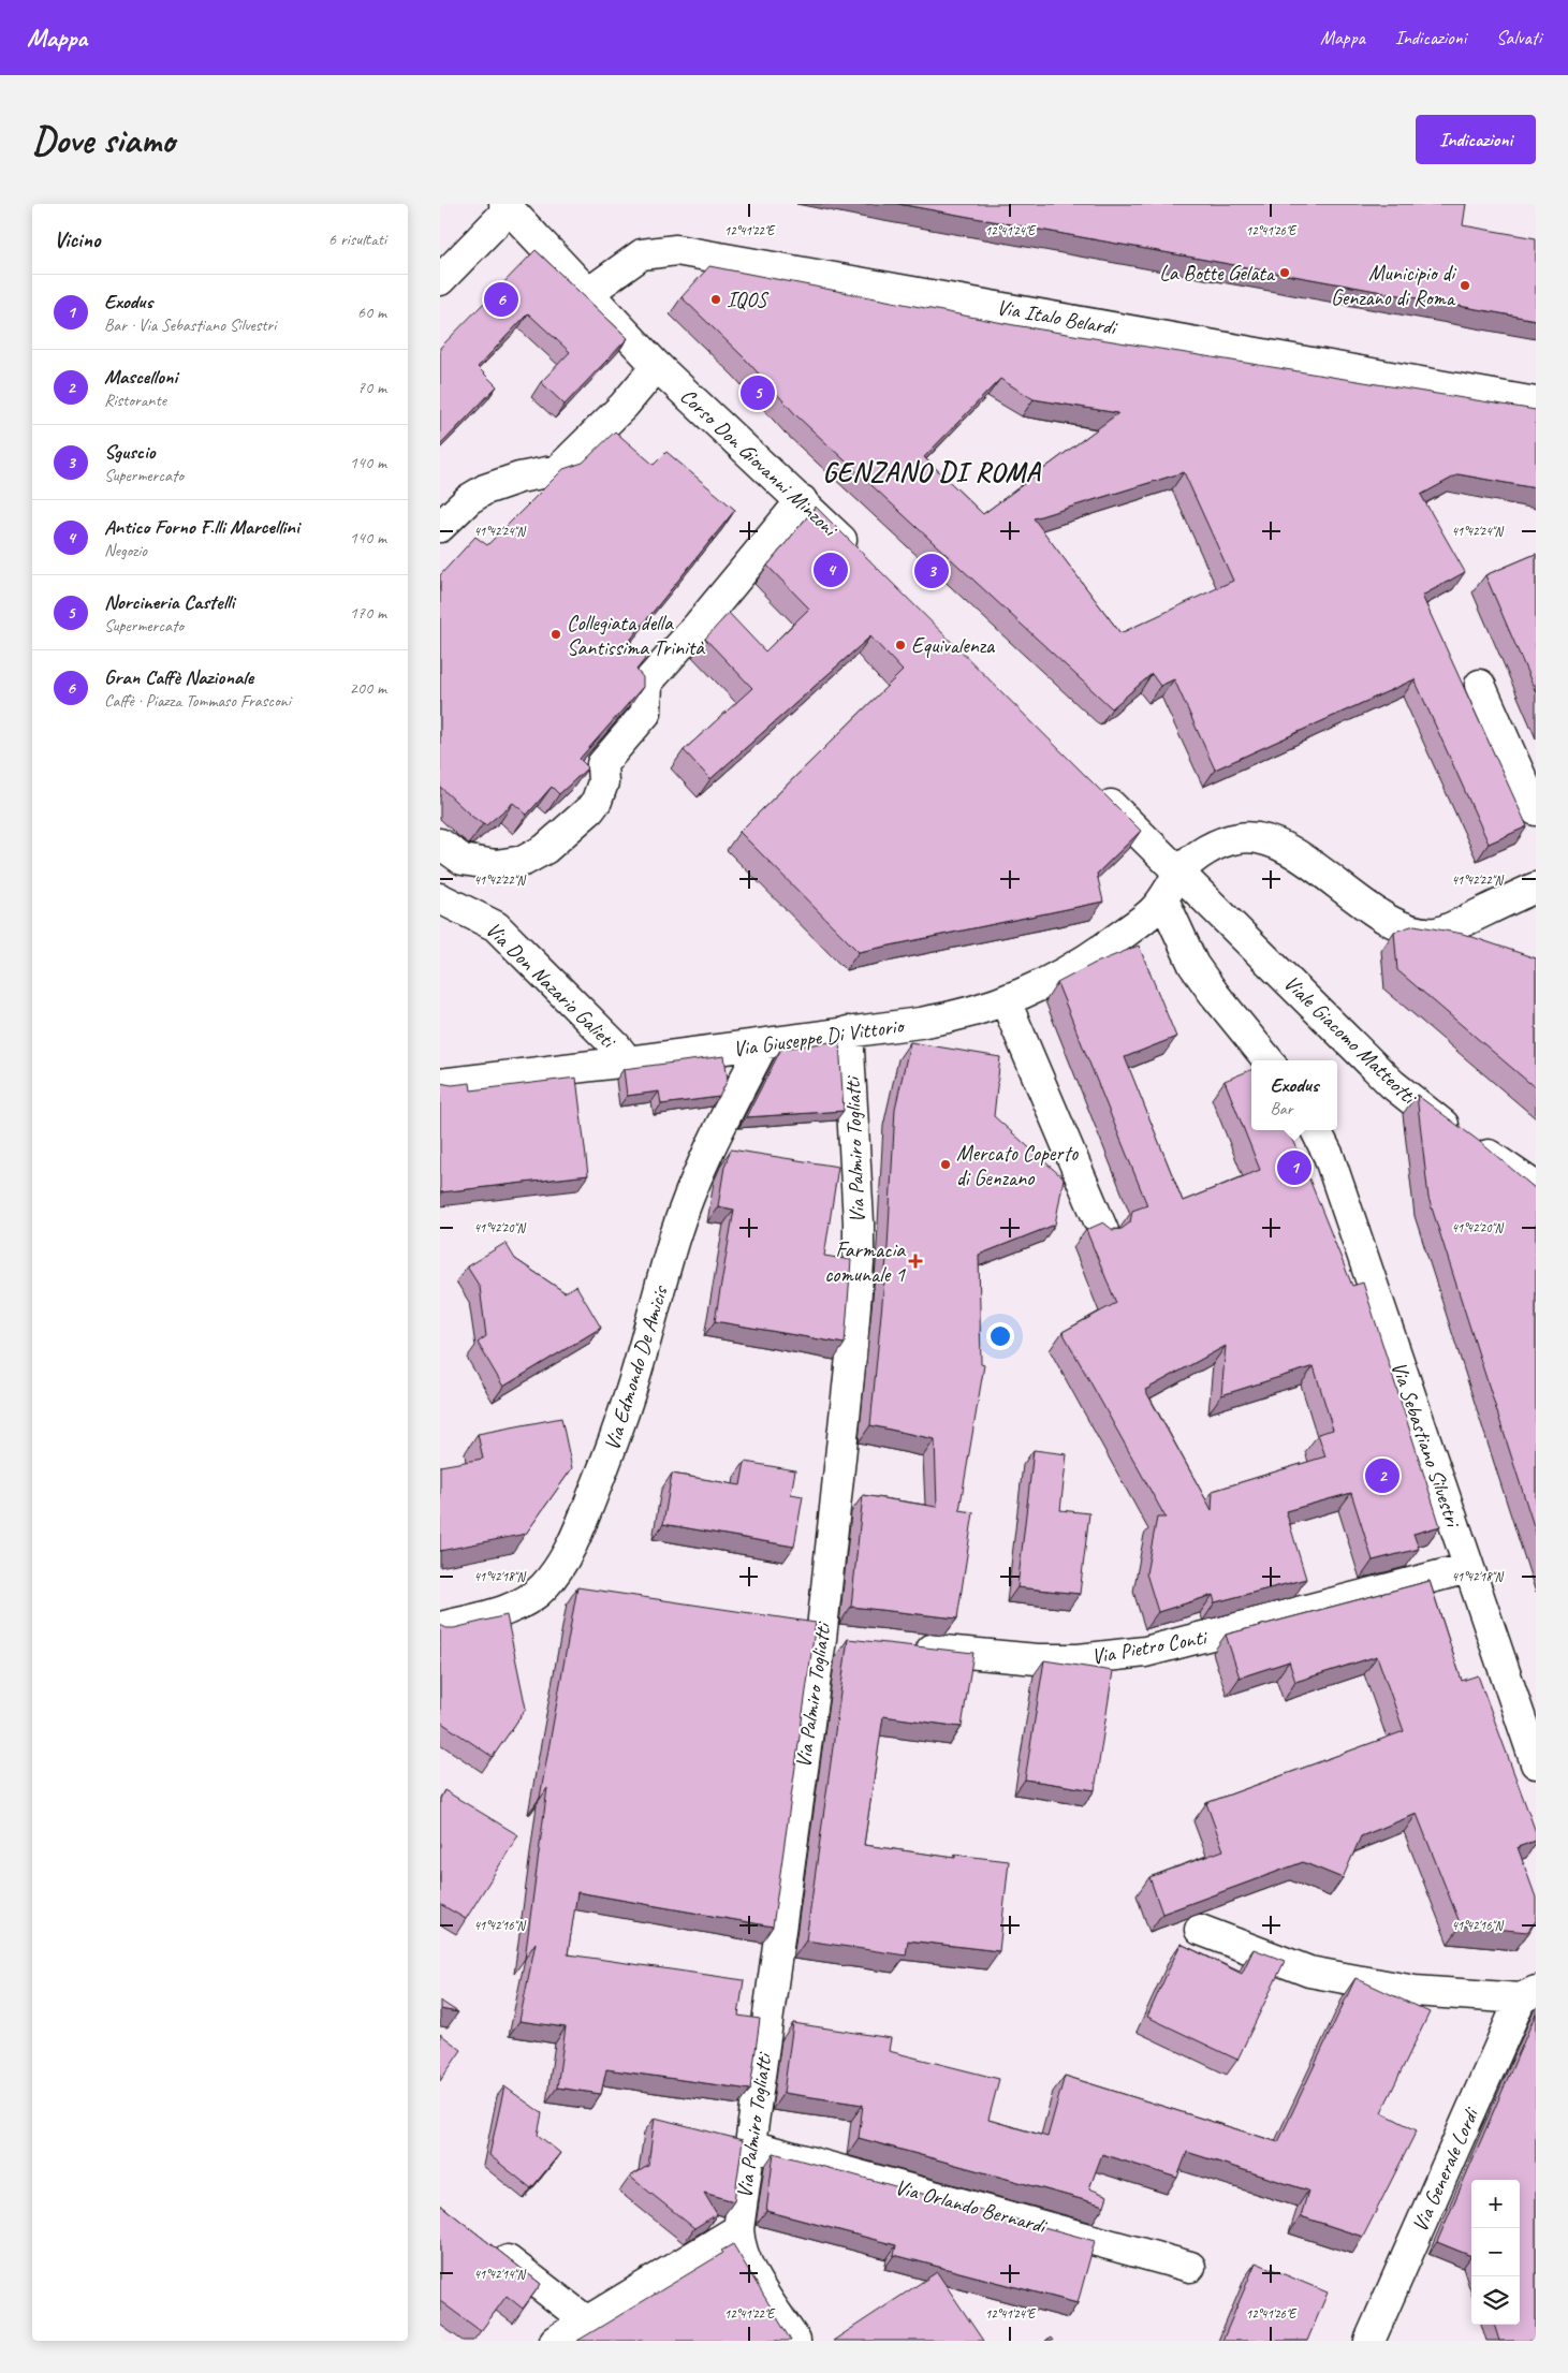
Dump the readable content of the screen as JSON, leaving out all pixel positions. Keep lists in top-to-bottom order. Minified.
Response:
{"streets":{"street":["Via Italo Belardi","Corso Don Giovanni Minzoni","Via Don Nazario Galieti","Via Giuseppe Di Vittorio","Viale Giacomo Matteotti","Via Palmiro Togliatti","Via Edmondo De Amicis","Via Sebastiano Silvestri","Via Pietro Conti","Via Generale Lordi","Via Orlando Bernardi"]},"crossings":[["Via Italo Belardi","Corso Don Giovanni Minzoni"],["Via Don Nazario Galieti","Via Giuseppe Di Vittorio"],["Via Giuseppe Di Vittorio","Viale Giacomo Matteotti"],["Via Giuseppe Di Vittorio","Via Palmiro Togliatti"],["Via Giuseppe Di Vittorio","Via Edmondo De Amicis"],["Via Palmiro Togliatti","Via Orlando Bernardi"],["Via Sebastiano Silvestri","Via Pietro Conti"]],"districts":["GENZANO DI ROMA"],"places":{"other":["La Botte Gelata","Municipio di Genzano di Roma","IQOS","Collegiata della Santissima Trinità","Equivalenza","Mercato Coperto di Genzano"],"health":["Farmacia comunale 1"]},"page":{"header":"Mappa","nav":["Mappa","Indicazioni","Salvati"],"buttons":"Indicazioni","title":"Dove siamo","heading":["Vicino","6 risultati"],"list":[{"mark":"1","name":"Exodus","note":"Bar · Via Sebastiano Silvestri","value":"60 m"},{"mark":"2","name":"Mascelloni","note":"Ristorante","value":"70 m"},{"mark":"3","name":"Sguscio","note":"Supermercato","value":"140 m"},{"mark":"4","name":"Antico Forno F.lli Marcellini","note":"Negozio","value":"140 m"},{"mark":"5","name":"Norcineria Castelli","note":"Supermercato","value":"170 m"},{"mark":"6","name":"Gran Caffè Nazionale","note":"Caffè · Piazza Tommaso Frasconi","value":"200 m"}],"pins":["6","5","4","3","1","2"],"popup":["Exodus","Bar"],"map_buttons":["+","−"]},"coordinates":["12°41'22\"E","12°41'24\"E","12°41'26\"E","41°42'24\"N","41°42'22\"N","41°42'20\"N","41°42'18\"N","41°42'16\"N","41°42'14\"N"]}
